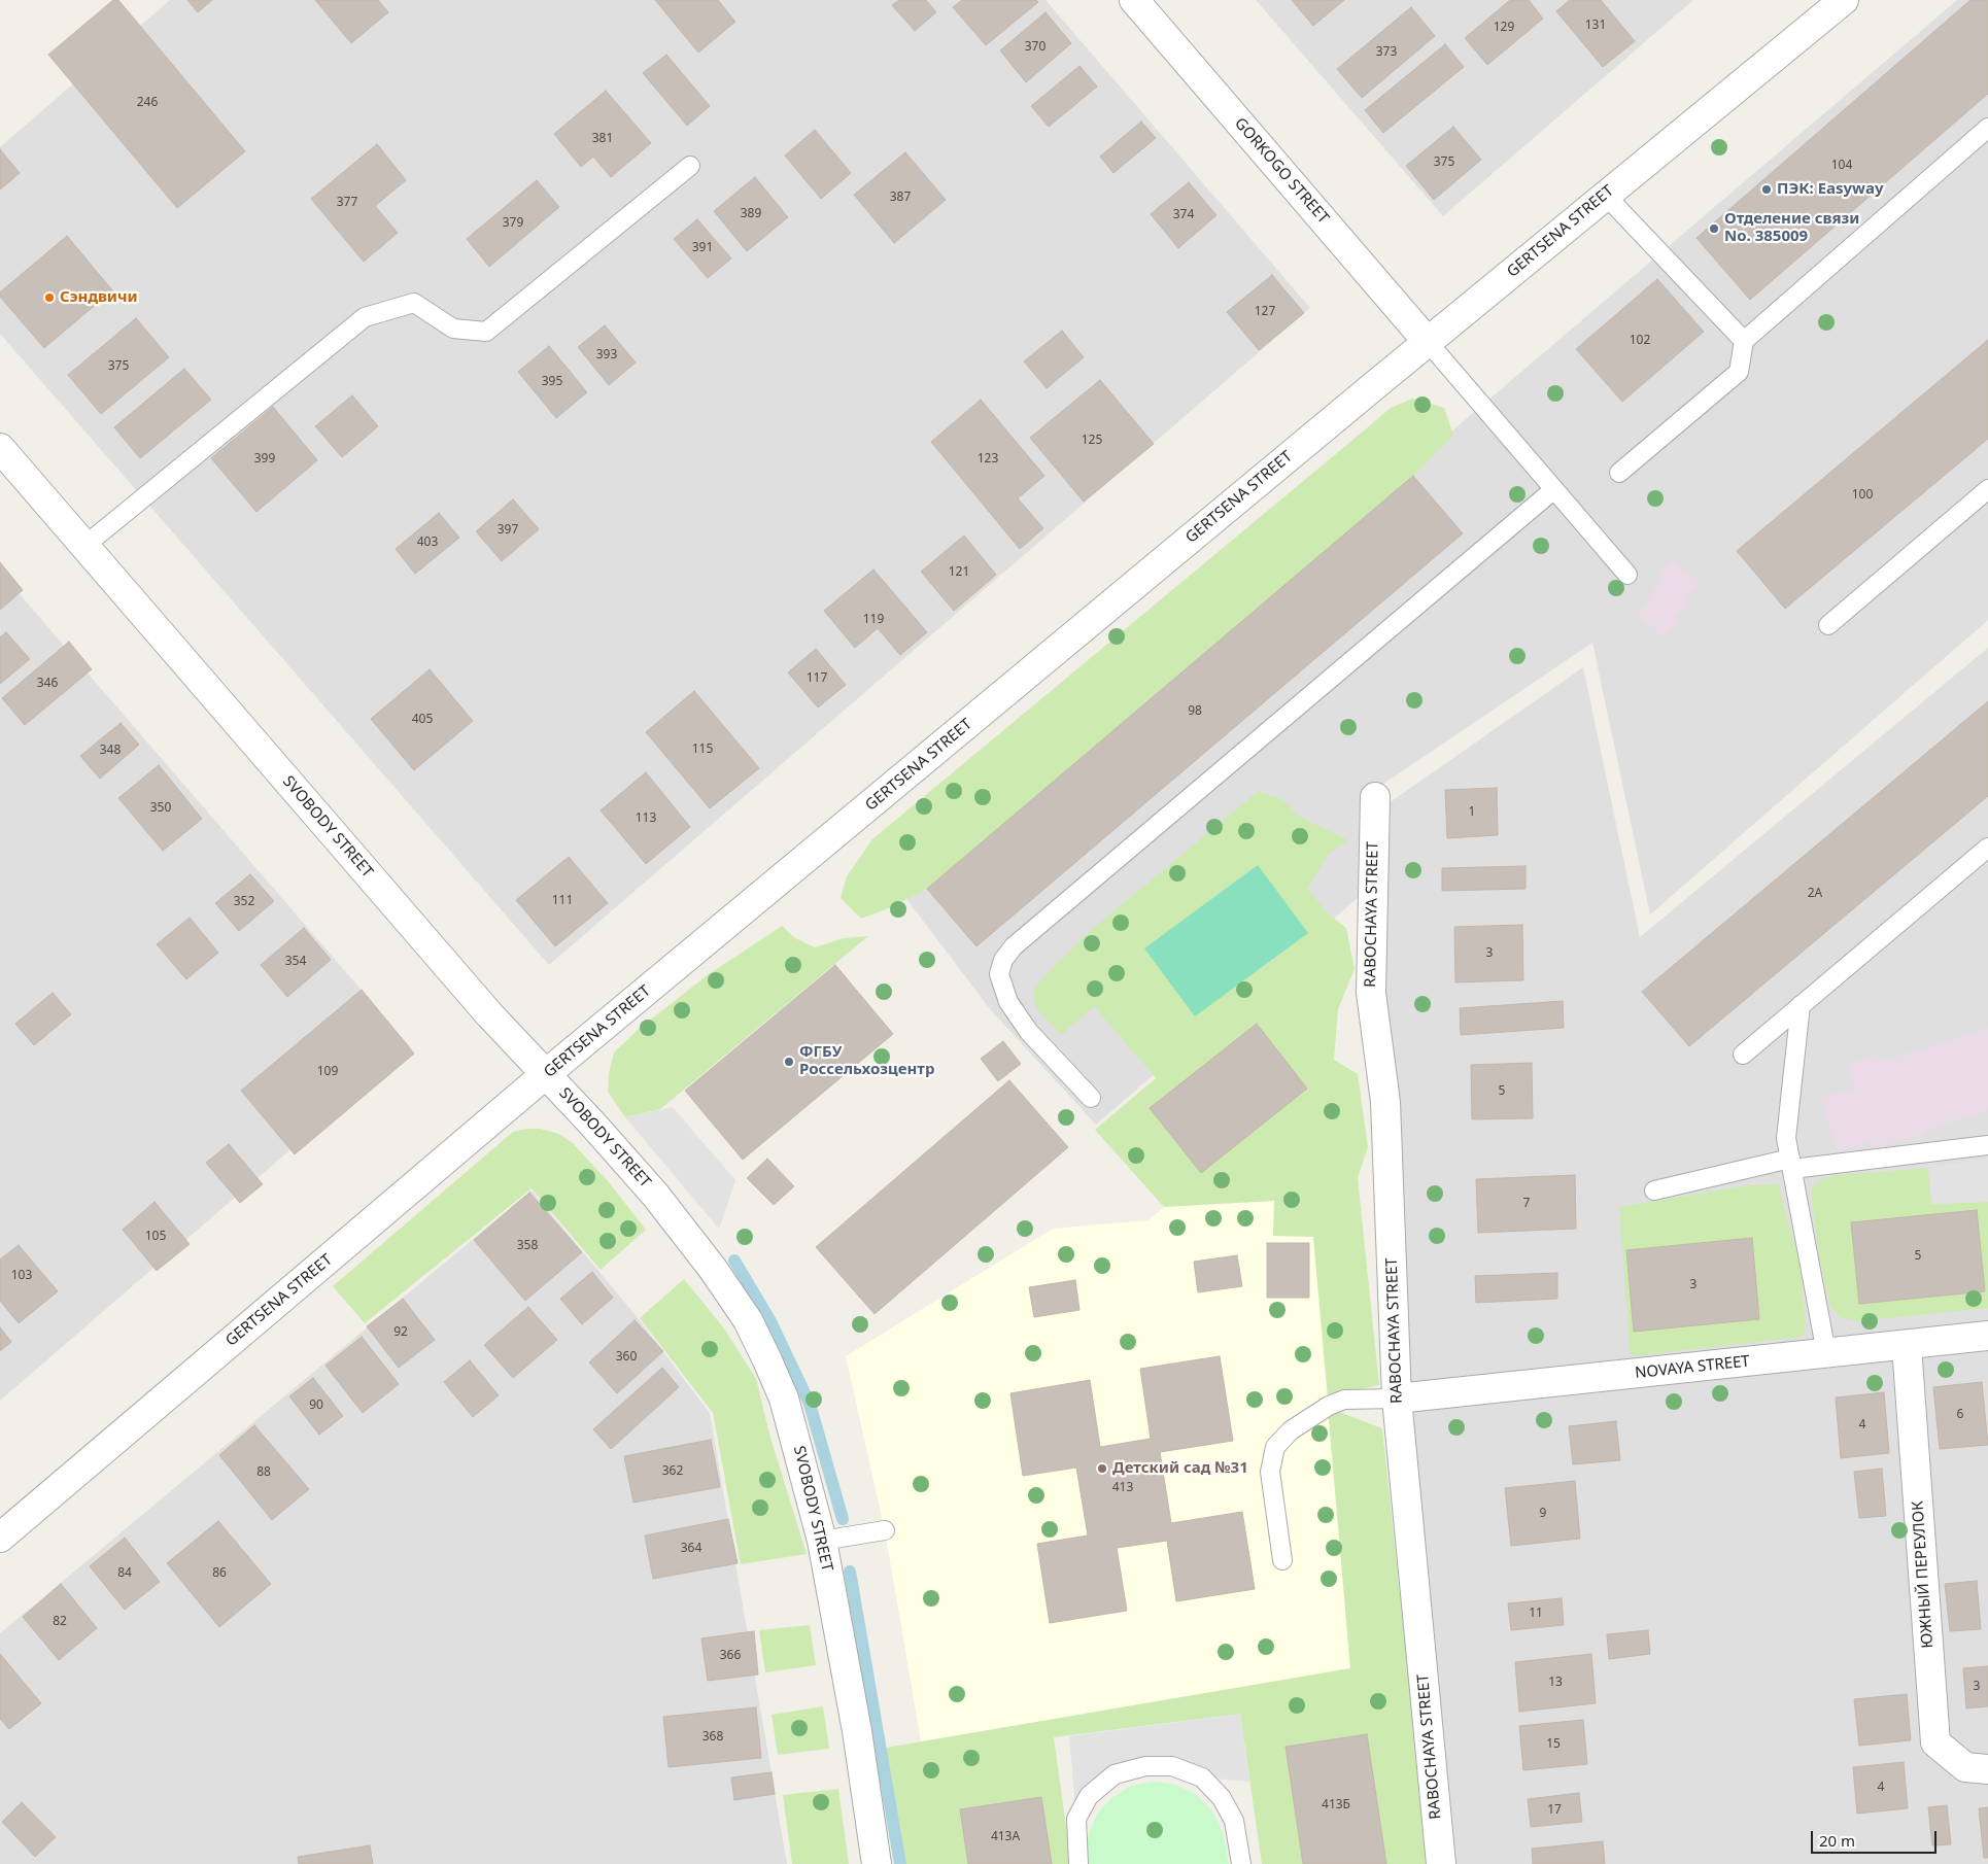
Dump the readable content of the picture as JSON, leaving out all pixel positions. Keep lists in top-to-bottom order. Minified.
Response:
{"streets":{"street":["GORKOGO STREET","GERTSENA STREET","SVOBODY STREET","RABOCHAYA STREET","NOVAYA STREET","ЮЖНЫЙ ПЕРЕУЛОК"]},"crossings":[["GORKOGO STREET","GERTSENA STREET"],["GERTSENA STREET","SVOBODY STREET"],["RABOCHAYA STREET","NOVAYA STREET"],["NOVAYA STREET","ЮЖНЫЙ ПЕРЕУЛОК"]],"places":["ПЭК: Easyway","Отделение связи No. 385009","Сэндвичи","ФГБУ Россельхозцентр","Детский сад №31"],"house_numbers":["131","129","370","373","246","381","375","104","387","377","389","374","379","391","127","102","393","375","395","125","399","123","100","397","403","121","119","117","346","98","405","115","348","350","1","113","2А","111","352","3","354","109","5","7","105","358","5","103","3","92","360","90","6","4","362","88","413","9","364","84","86","11","82","366","13","3","368","15","4","413Б","17","413А"],"scale_bar":"20 m"}
